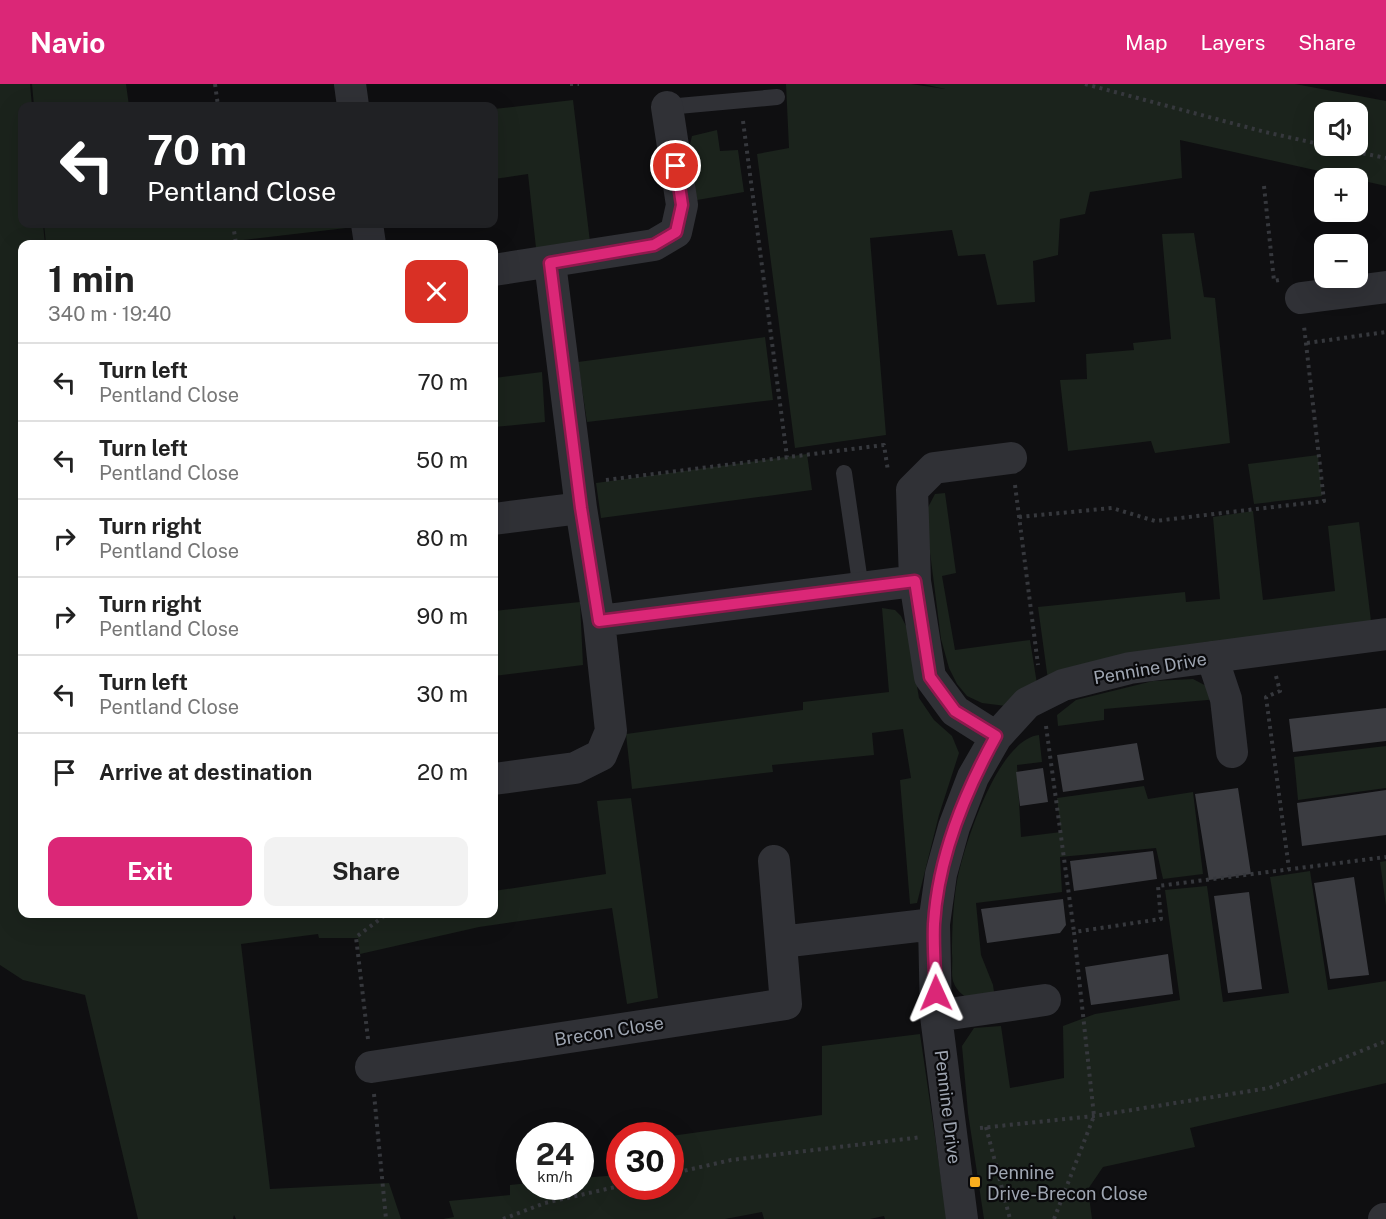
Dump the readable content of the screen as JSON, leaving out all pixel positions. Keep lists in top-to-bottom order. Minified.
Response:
{"streets":{"street":["Pennine Drive","Brecon Close"]},"places":{"transit":["Pennine Drive-Brecon Close"]},"page":{"header":"Navio","nav":["Map","Layers","Share"],"map_buttons":["+","−"],"turn":["70 m","Pentland Close"],"heading":["1 min","340 m · 19:40"],"list":[{"name":"Turn left","note":"Pentland Close","value":"70 m"},{"name":"Turn left","note":"Pentland Close","value":"50 m"},{"name":"Turn right","note":"Pentland Close","value":"80 m"},{"name":"Turn right","note":"Pentland Close","value":"90 m"},{"name":"Turn left","note":"Pentland Close","value":"30 m"},{"name":"Arrive at destination","value":"20 m"}],"buttons":["Exit","Share"],"speed":"24 km/h","limit":"30"}}
